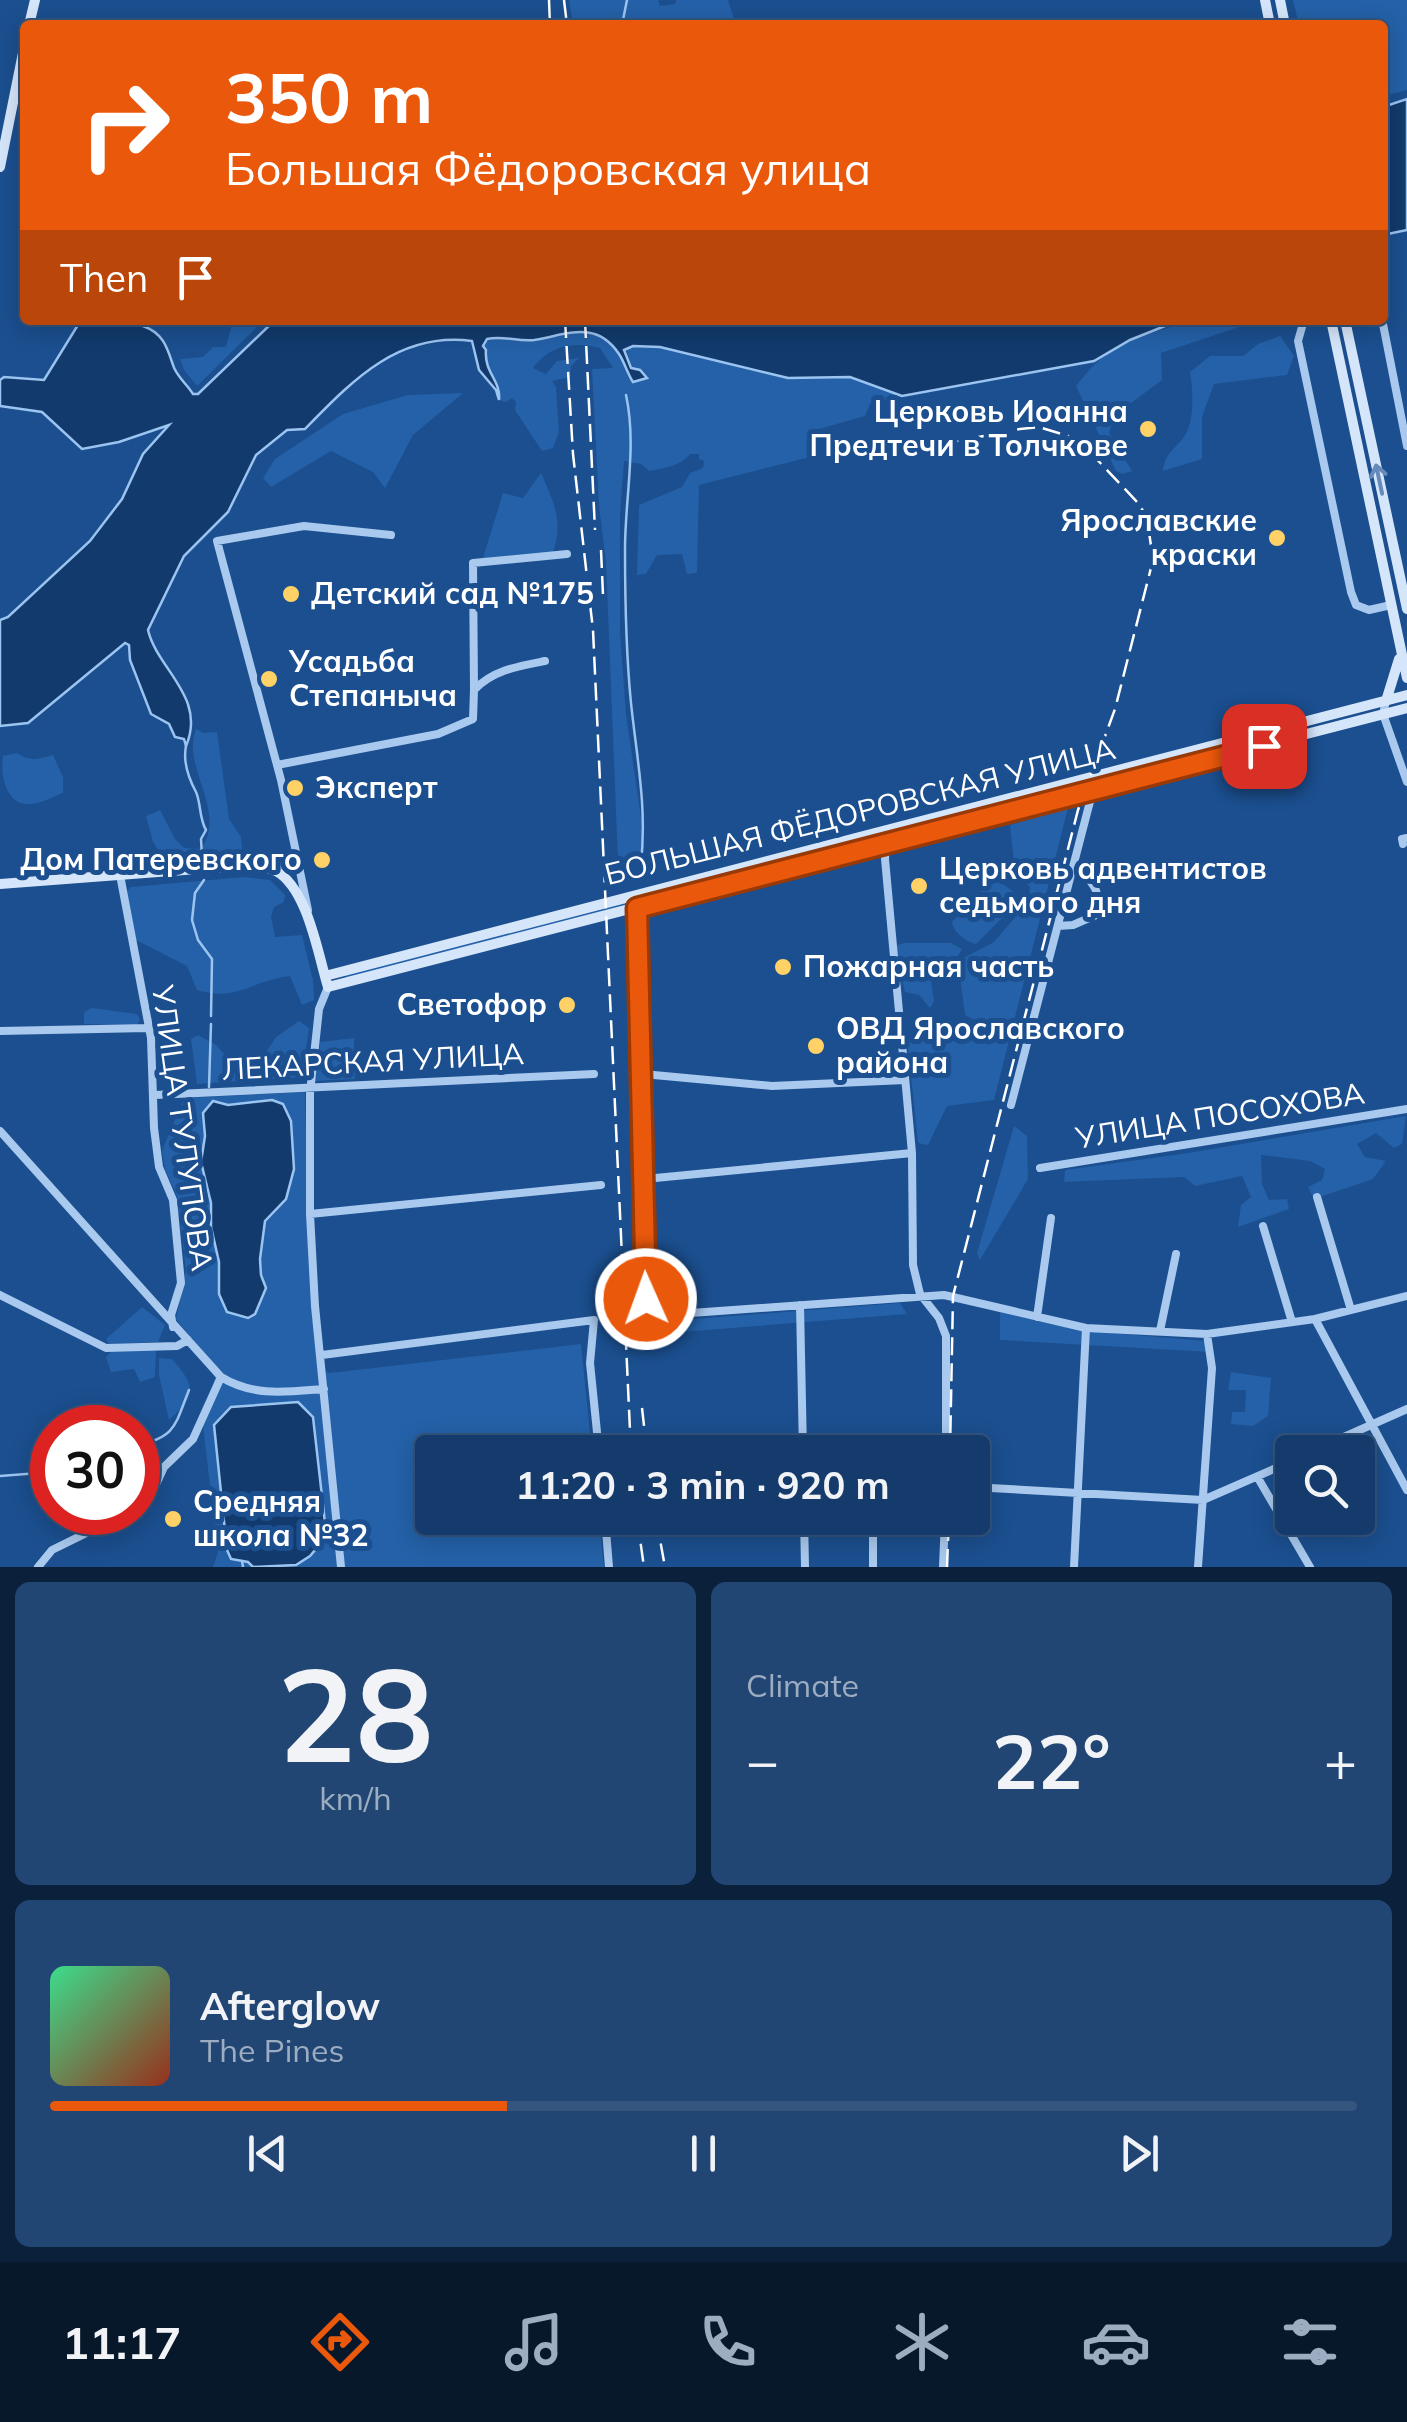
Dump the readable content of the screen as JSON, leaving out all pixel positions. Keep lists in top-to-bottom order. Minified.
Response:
{"streets":{"main road":["БОЛЬШАЯ ФЁДОРОВСКАЯ УЛИЦА"],"street":["ЛЕКАРСКАЯ УЛИЦА","УЛИЦА ПОСОХОВА","УЛИЦА ТУЛУПОВА"]},"crossings":[["ЛЕКАРСКАЯ УЛИЦА","УЛИЦА ТУЛУПОВА"]],"places":["Церковь Иоанна Предтечи в Толчкове","Ярославские краски","Детский сад №175","Усадьба Степаныча","Эксперт","Дом Патеревского","Церковь адвентистов седьмого дня","Пожарная часть","Светофор","ОВД Ярославского района","Средняя школа №32"],"page":{"turn":["350 m","Большая Фёдоровская улица"],"then":"Then","limit":"30","trip":"11:20 · 3 min · 920 m","tile":[["28","km/h"],"Climate"],"heat":["−","22°","+"],"song":["Afterglow","The Pines"],"tabs":"11:17"}}
